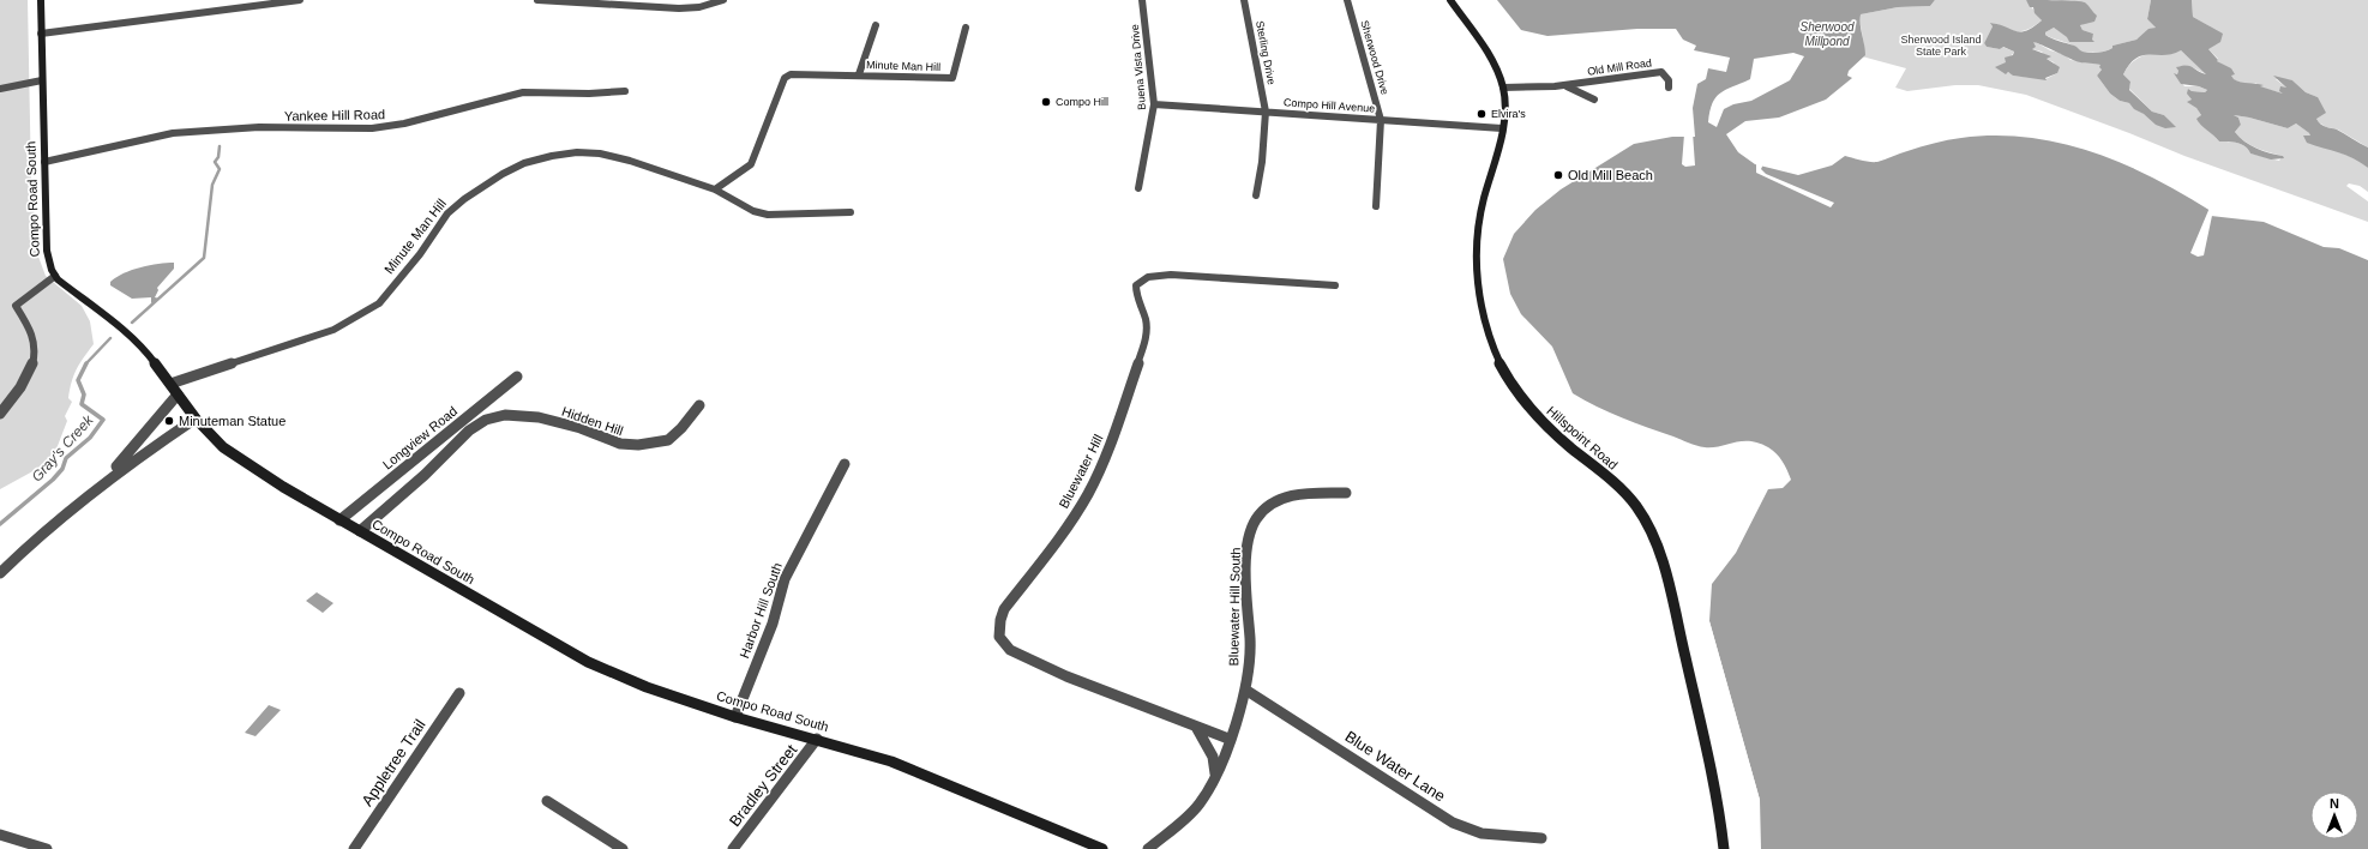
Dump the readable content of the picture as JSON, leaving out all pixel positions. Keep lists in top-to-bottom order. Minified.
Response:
{"streets":{"street":["Sterling Drive","Sherwood Drive","Minute Man Hill","Buena Vista Drive","Old Mill Road","Compo Hill Avenue","Yankee Hill Road","Compo Road South","Hidden Hill","Longview Road","Hillspoint Road","Bluewater Hill","Bluewater Hill South","Harbor Hill South","Appletree Trail","Blue Water Lane","Bradley Street"]},"crossings":[["Sterling Drive","Compo Hill Avenue"],["Sherwood Drive","Compo Hill Avenue"],["Minute Man Hill","Compo Road South"],["Buena Vista Drive","Compo Hill Avenue"],["Old Mill Road","Hillspoint Road"],["Compo Hill Avenue","Hillspoint Road"],["Yankee Hill Road","Compo Road South"],["Compo Road South","Hidden Hill"],["Compo Road South","Longview Road"],["Compo Road South","Harbor Hill South"],["Compo Road South","Bradley Street"],["Bluewater Hill","Bluewater Hill South"],["Bluewater Hill South","Blue Water Lane"]],"water":["Sherwood Millpond","Gray's Creek"],"parks":["Sherwood Island State Park"],"places":["Compo Hill","Elvira's","Old Mill Beach","Minuteman Statue"],"north":"top"}
